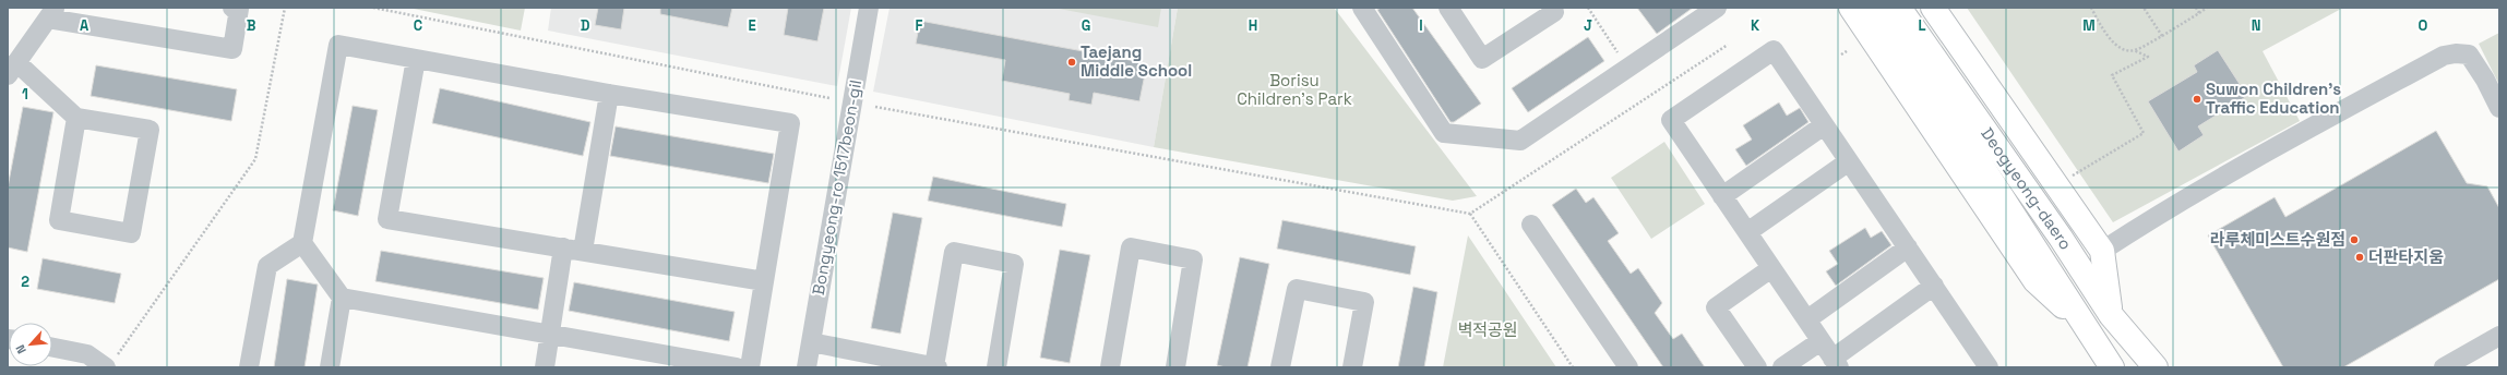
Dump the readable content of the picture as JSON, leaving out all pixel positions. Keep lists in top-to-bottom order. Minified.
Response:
{"streets":{"main road":["Deogyeong-daero"],"street":["Bongyeong-ro 1517beon-gil"]},"parks":["Borisu Children's Park","벽적공원"],"places":["Taejang Middle School","Suwon Children's Traffic Education","라루체미스트수원점","더판타지움"],"north":"bottom left","grid":{"columns":["A","B","C","D","E","F","G","H","I","J","K","L","M","N","O"],"rows":["1","2"]}}
